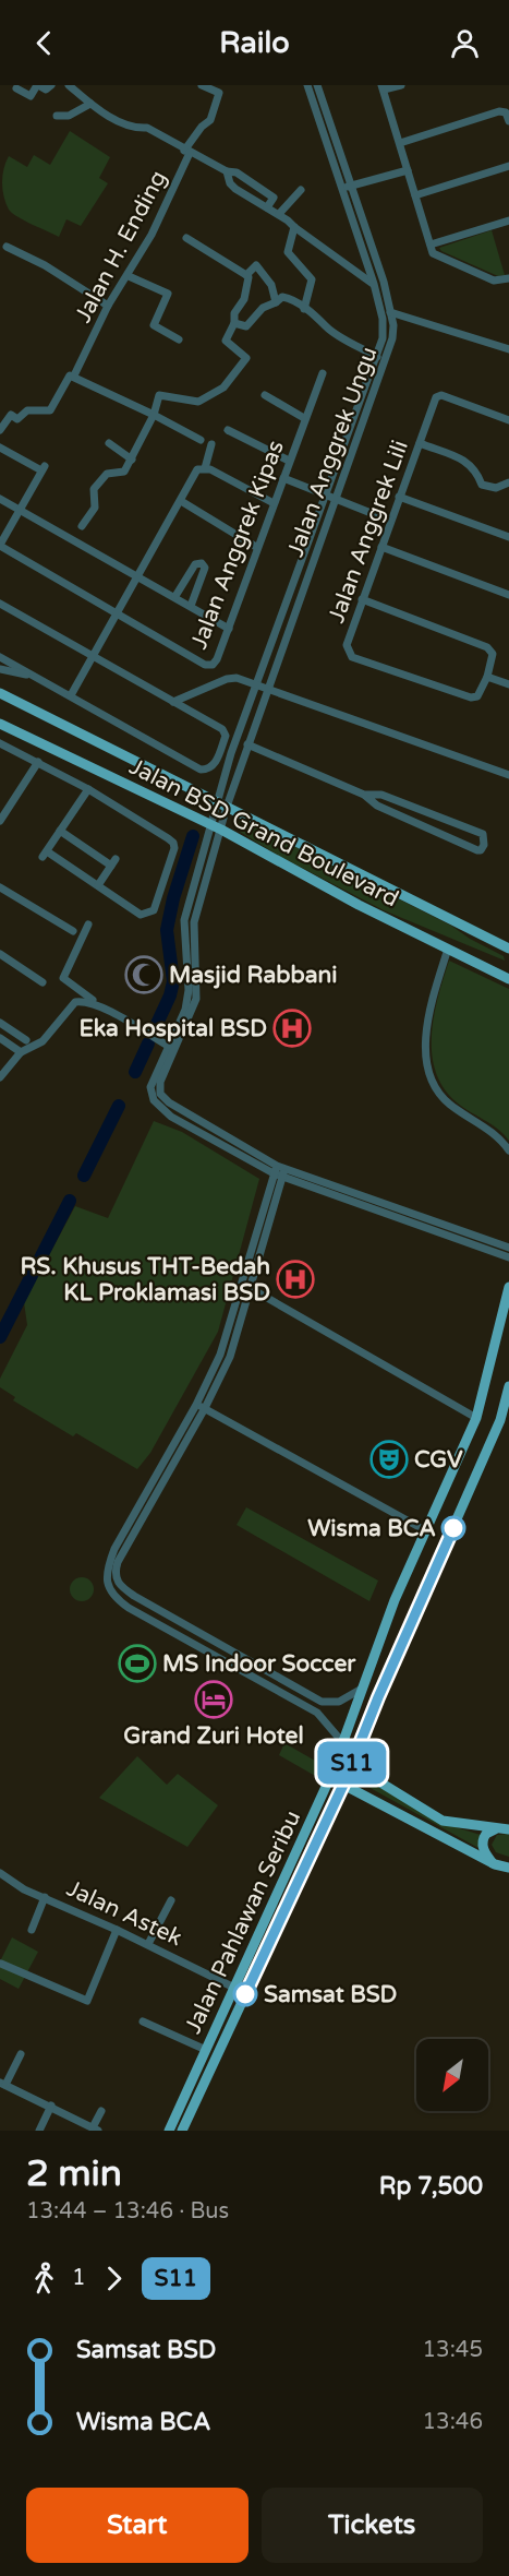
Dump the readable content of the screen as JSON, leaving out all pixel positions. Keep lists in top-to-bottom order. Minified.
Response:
{"streets":{"main road":["Jalan BSD Grand Boulevard","Jalan Pahlawan Seribu"],"street":["Jalan H. Ending","Jalan Anggrek Ungu","Jalan Anggrek Lili","Jalan Anggrek Kipas","Jalan Astek"]},"crossings":[["Jalan Anggrek Ungu","Jalan BSD Grand Boulevard"],["Jalan Astek","Jalan Pahlawan Seribu"]],"places":{"mosque":["Masjid Rabbani"],"hospital":["Eka Hospital BSD","RS. Khusus THT-Bedah KL Proklamasi BSD"],"theatre":["CGV"],"other":["Wisma BCA","Samsat BSD"],"sports":["MS Indoor Soccer"],"hotel":["Grand Zuri Hotel"]},"lines":["bus line S11"],"north":"bottom left","page":{"header":"Railo","on_map":"S11","heading":["2 min","13:44 – 13:46 · Bus","Rp 7,500"],"legs":["1","S11"],"list":[{"name":"Samsat BSD","value":"13:45"},{"name":"Wisma BCA","value":"13:46"}],"buttons":["Start","Tickets"]}}
